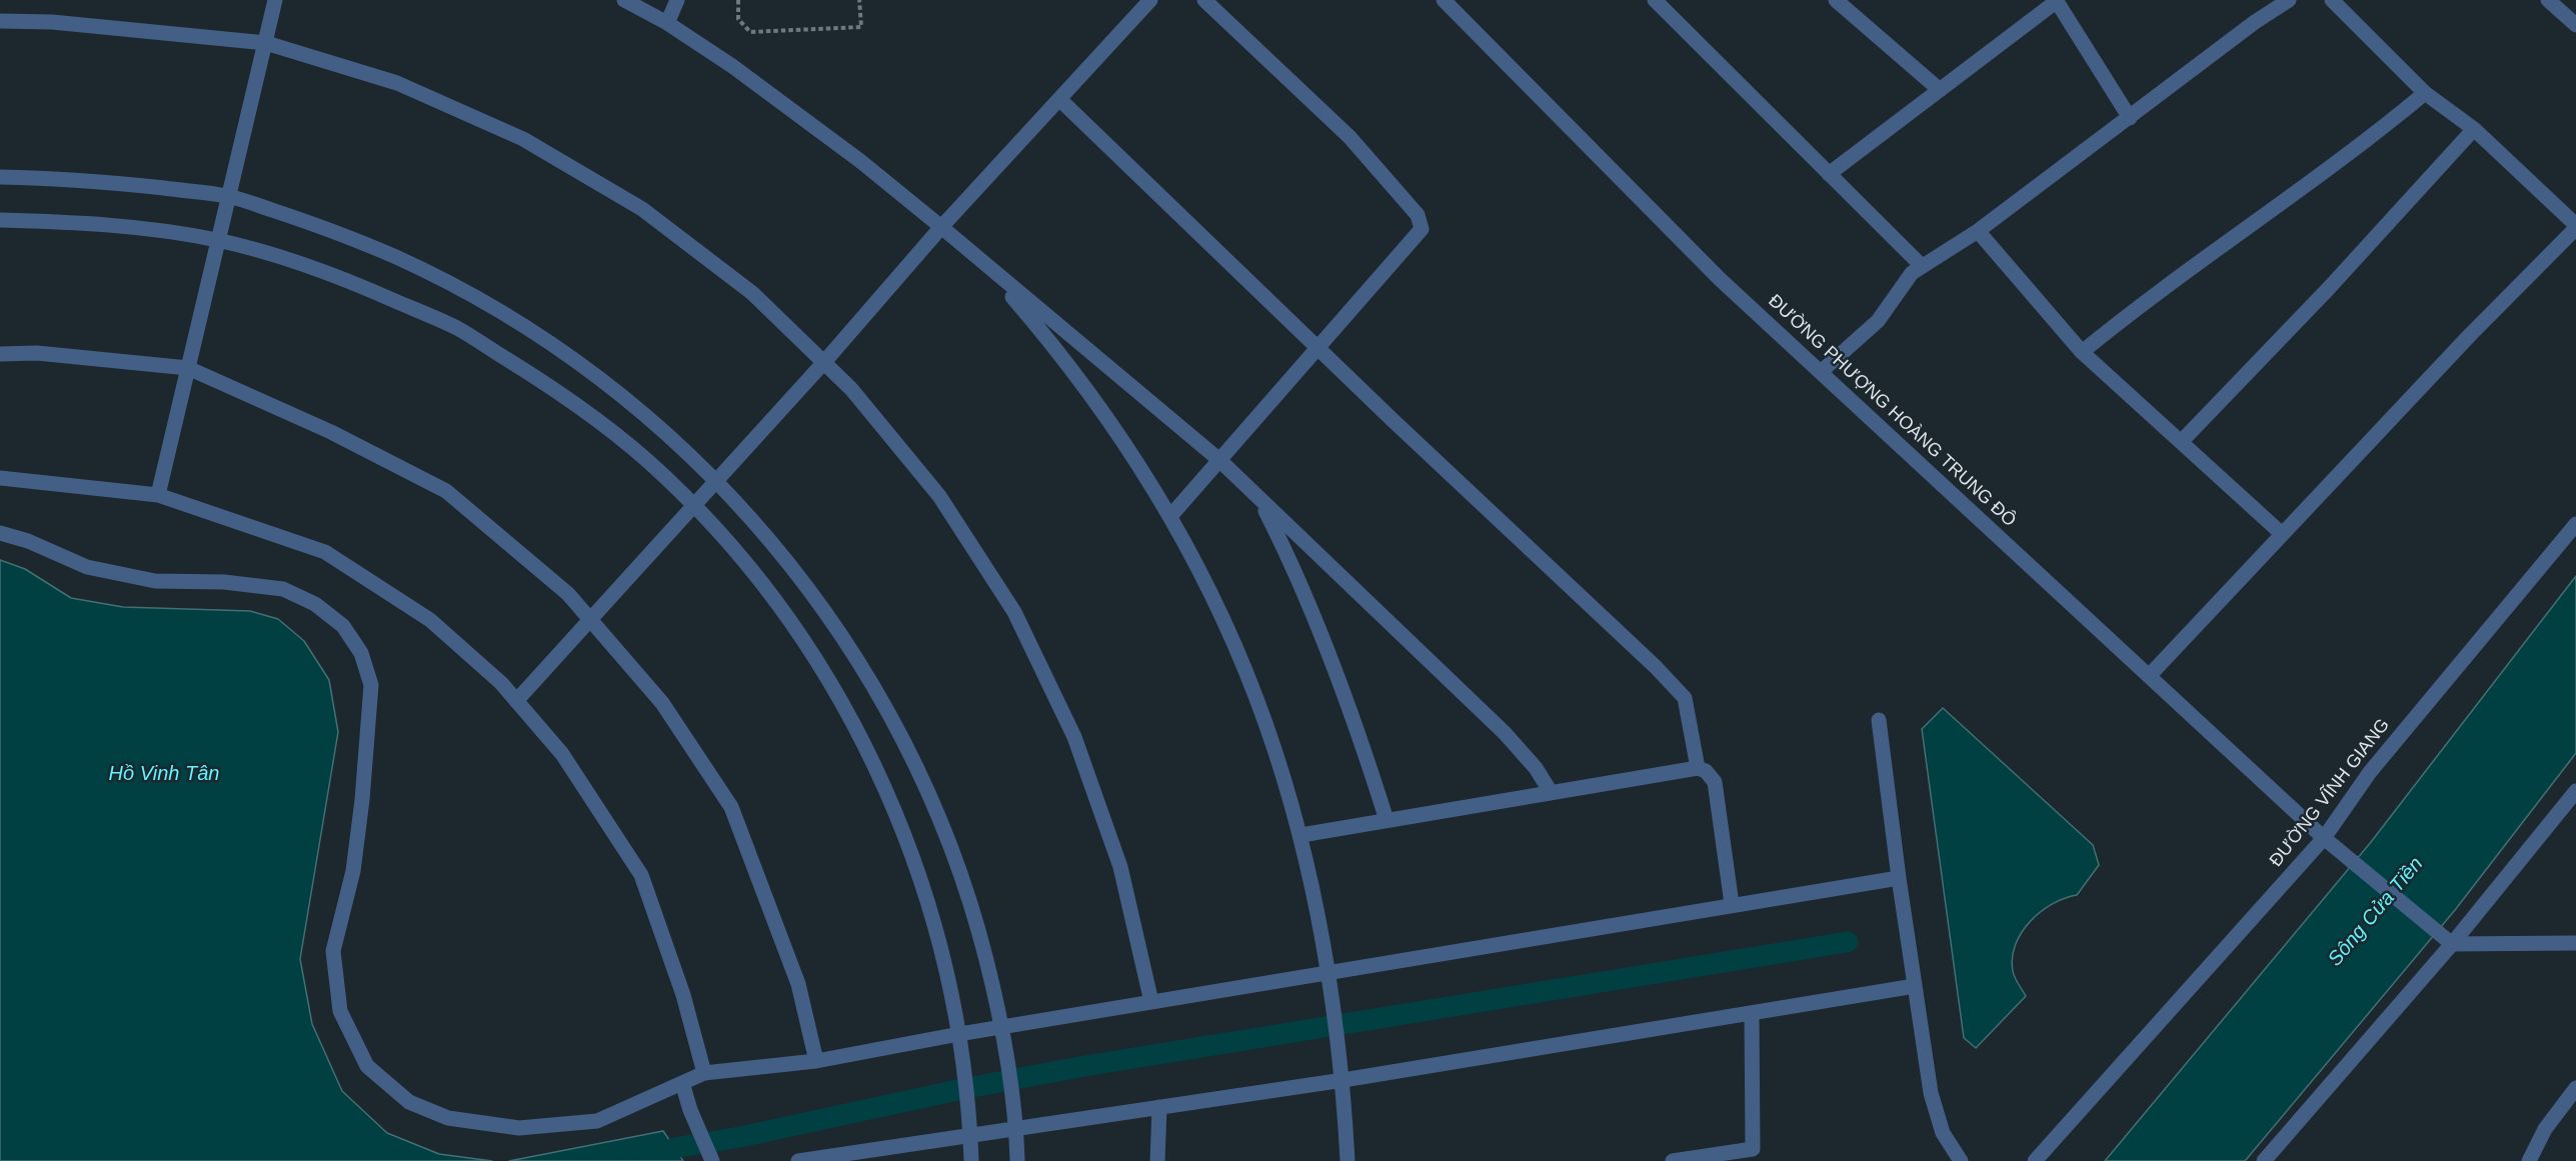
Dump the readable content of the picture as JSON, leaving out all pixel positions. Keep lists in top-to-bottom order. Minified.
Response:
{"streets":{"street":["ĐƯỜNG PHƯỢNG HOÀNG TRUNG ĐÔ","ĐƯỜNG VĨNH GIANG"]},"crossings":[["ĐƯỜNG PHƯỢNG HOÀNG TRUNG ĐÔ","ĐƯỜNG VĨNH GIANG"]],"water":["Hồ Vinh Tân","Sông Cửa Tiền"]}
